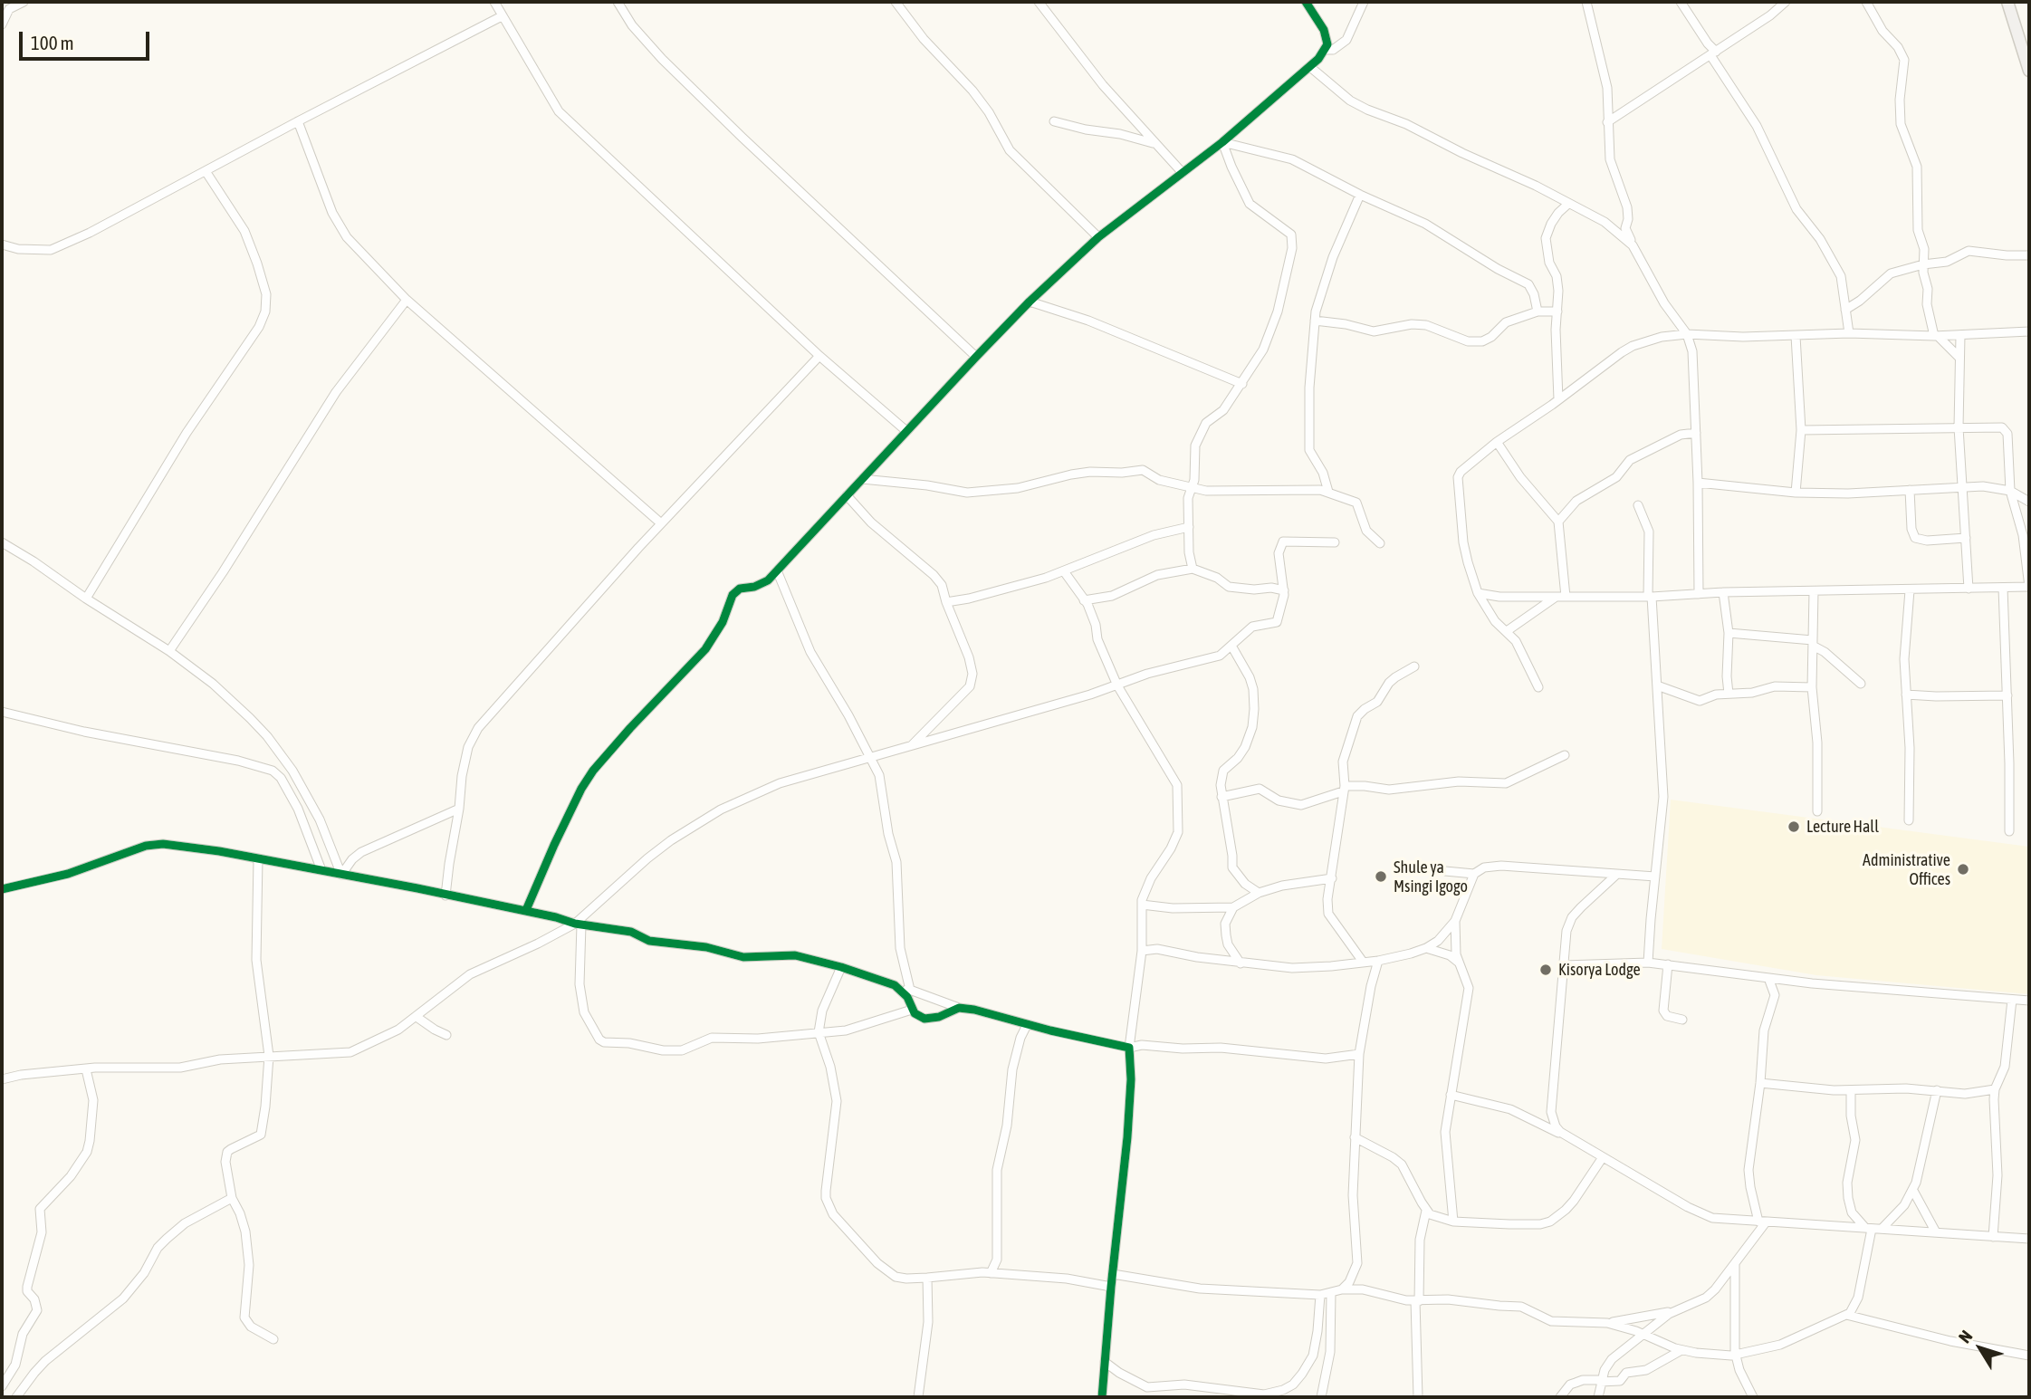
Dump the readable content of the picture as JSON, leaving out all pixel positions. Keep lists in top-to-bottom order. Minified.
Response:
{"places":["Lecture Hall","Administrative Offices","Shule ya Msingi Igogo","Kisorya Lodge"],"scale_bar":"100 m","north":"top left"}
